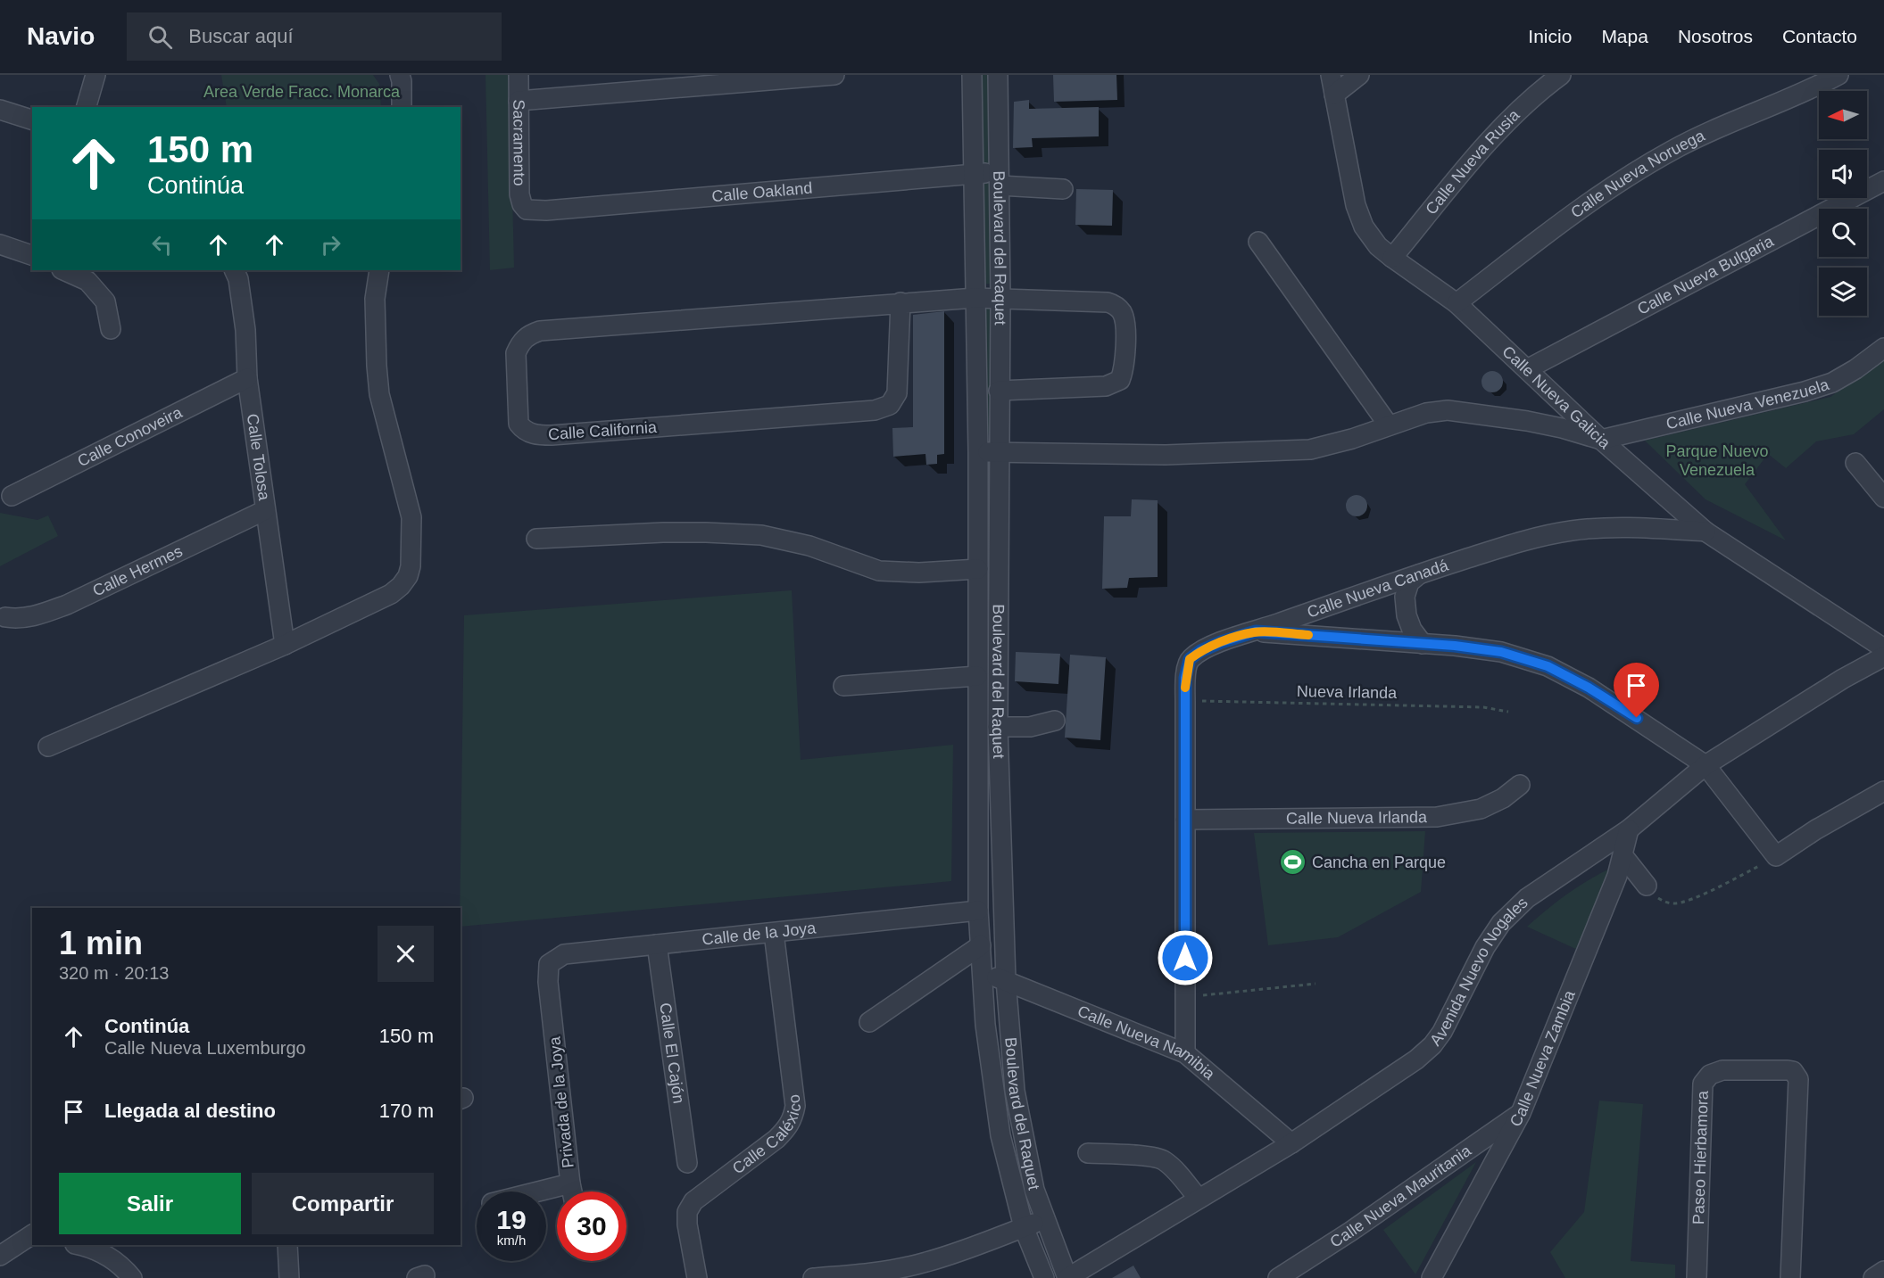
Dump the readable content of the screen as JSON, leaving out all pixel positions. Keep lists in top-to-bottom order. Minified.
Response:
{"streets":{"street":["Sacramento","Calle Nueva Rusia","Calle Nueva Noruega","Calle Oakland","Boulevard del Raquet","Calle Nueva Bulgaria","Calle Nueva Galicia","Calle Nueva Venezuela","Calle California","Calle Conoveira","Calle Tolosa","Calle Hermes","Calle Nueva Canadá","Calle Nueva Irlanda","Calle de la Joya","Avenida Nuevo Nogales","Calle Nueva Namibia","Calle El Cajón","Calle Nueva Zambia","Privada de la Joya","Calle Caléxico","Paseo Hierbamora","Calle Nueva Mauritania"],"path":["Nueva Irlanda"]},"crossings":[["Sacramento","Calle Oakland"],["Calle Nueva Rusia","Calle Nueva Galicia"],["Calle Nueva Noruega","Calle Nueva Galicia"],["Calle Oakland","Boulevard del Raquet"],["Boulevard del Raquet","Calle California"],["Boulevard del Raquet","Calle de la Joya"],["Boulevard del Raquet","Avenida Nuevo Nogales"],["Boulevard del Raquet","Calle Nueva Namibia"],["Calle Nueva Bulgaria","Calle Nueva Galicia"],["Calle Nueva Galicia","Calle Nueva Venezuela"],["Calle Nueva Galicia","Calle Nueva Canadá"],["Calle Conoveira","Calle Tolosa"],["Calle Tolosa","Calle Hermes"],["Calle Nueva Canadá","Nueva Irlanda"],["Calle Nueva Canadá","Calle Nueva Irlanda"],["Calle Nueva Canadá","Calle Nueva Namibia"],["Calle de la Joya","Calle El Cajón"],["Calle de la Joya","Privada de la Joya"],["Calle de la Joya","Calle Caléxico"],["Avenida Nuevo Nogales","Calle Nueva Namibia"],["Avenida Nuevo Nogales","Calle Nueva Zambia"],["Calle Nueva Zambia","Calle Nueva Mauritania"]],"parks":["Area Verde Fracc. Monarca","Parque Nuevo Venezuela"],"places":{"sports":["Cancha en Parque"]},"north":"left","page":{"header":"Navio","search":"Buscar aquí","nav":["Inicio","Mapa","Nosotros","Contacto"],"turn":["150 m","Continúa"],"heading":["1 min","320 m · 20:13"],"list":[{"name":"Continúa","note":"Calle Nueva Luxemburgo","value":"150 m"},{"name":"Llegada al destino","value":"170 m"}],"buttons":["Salir","Compartir"],"speed":"19 km/h","limit":"30"}}
